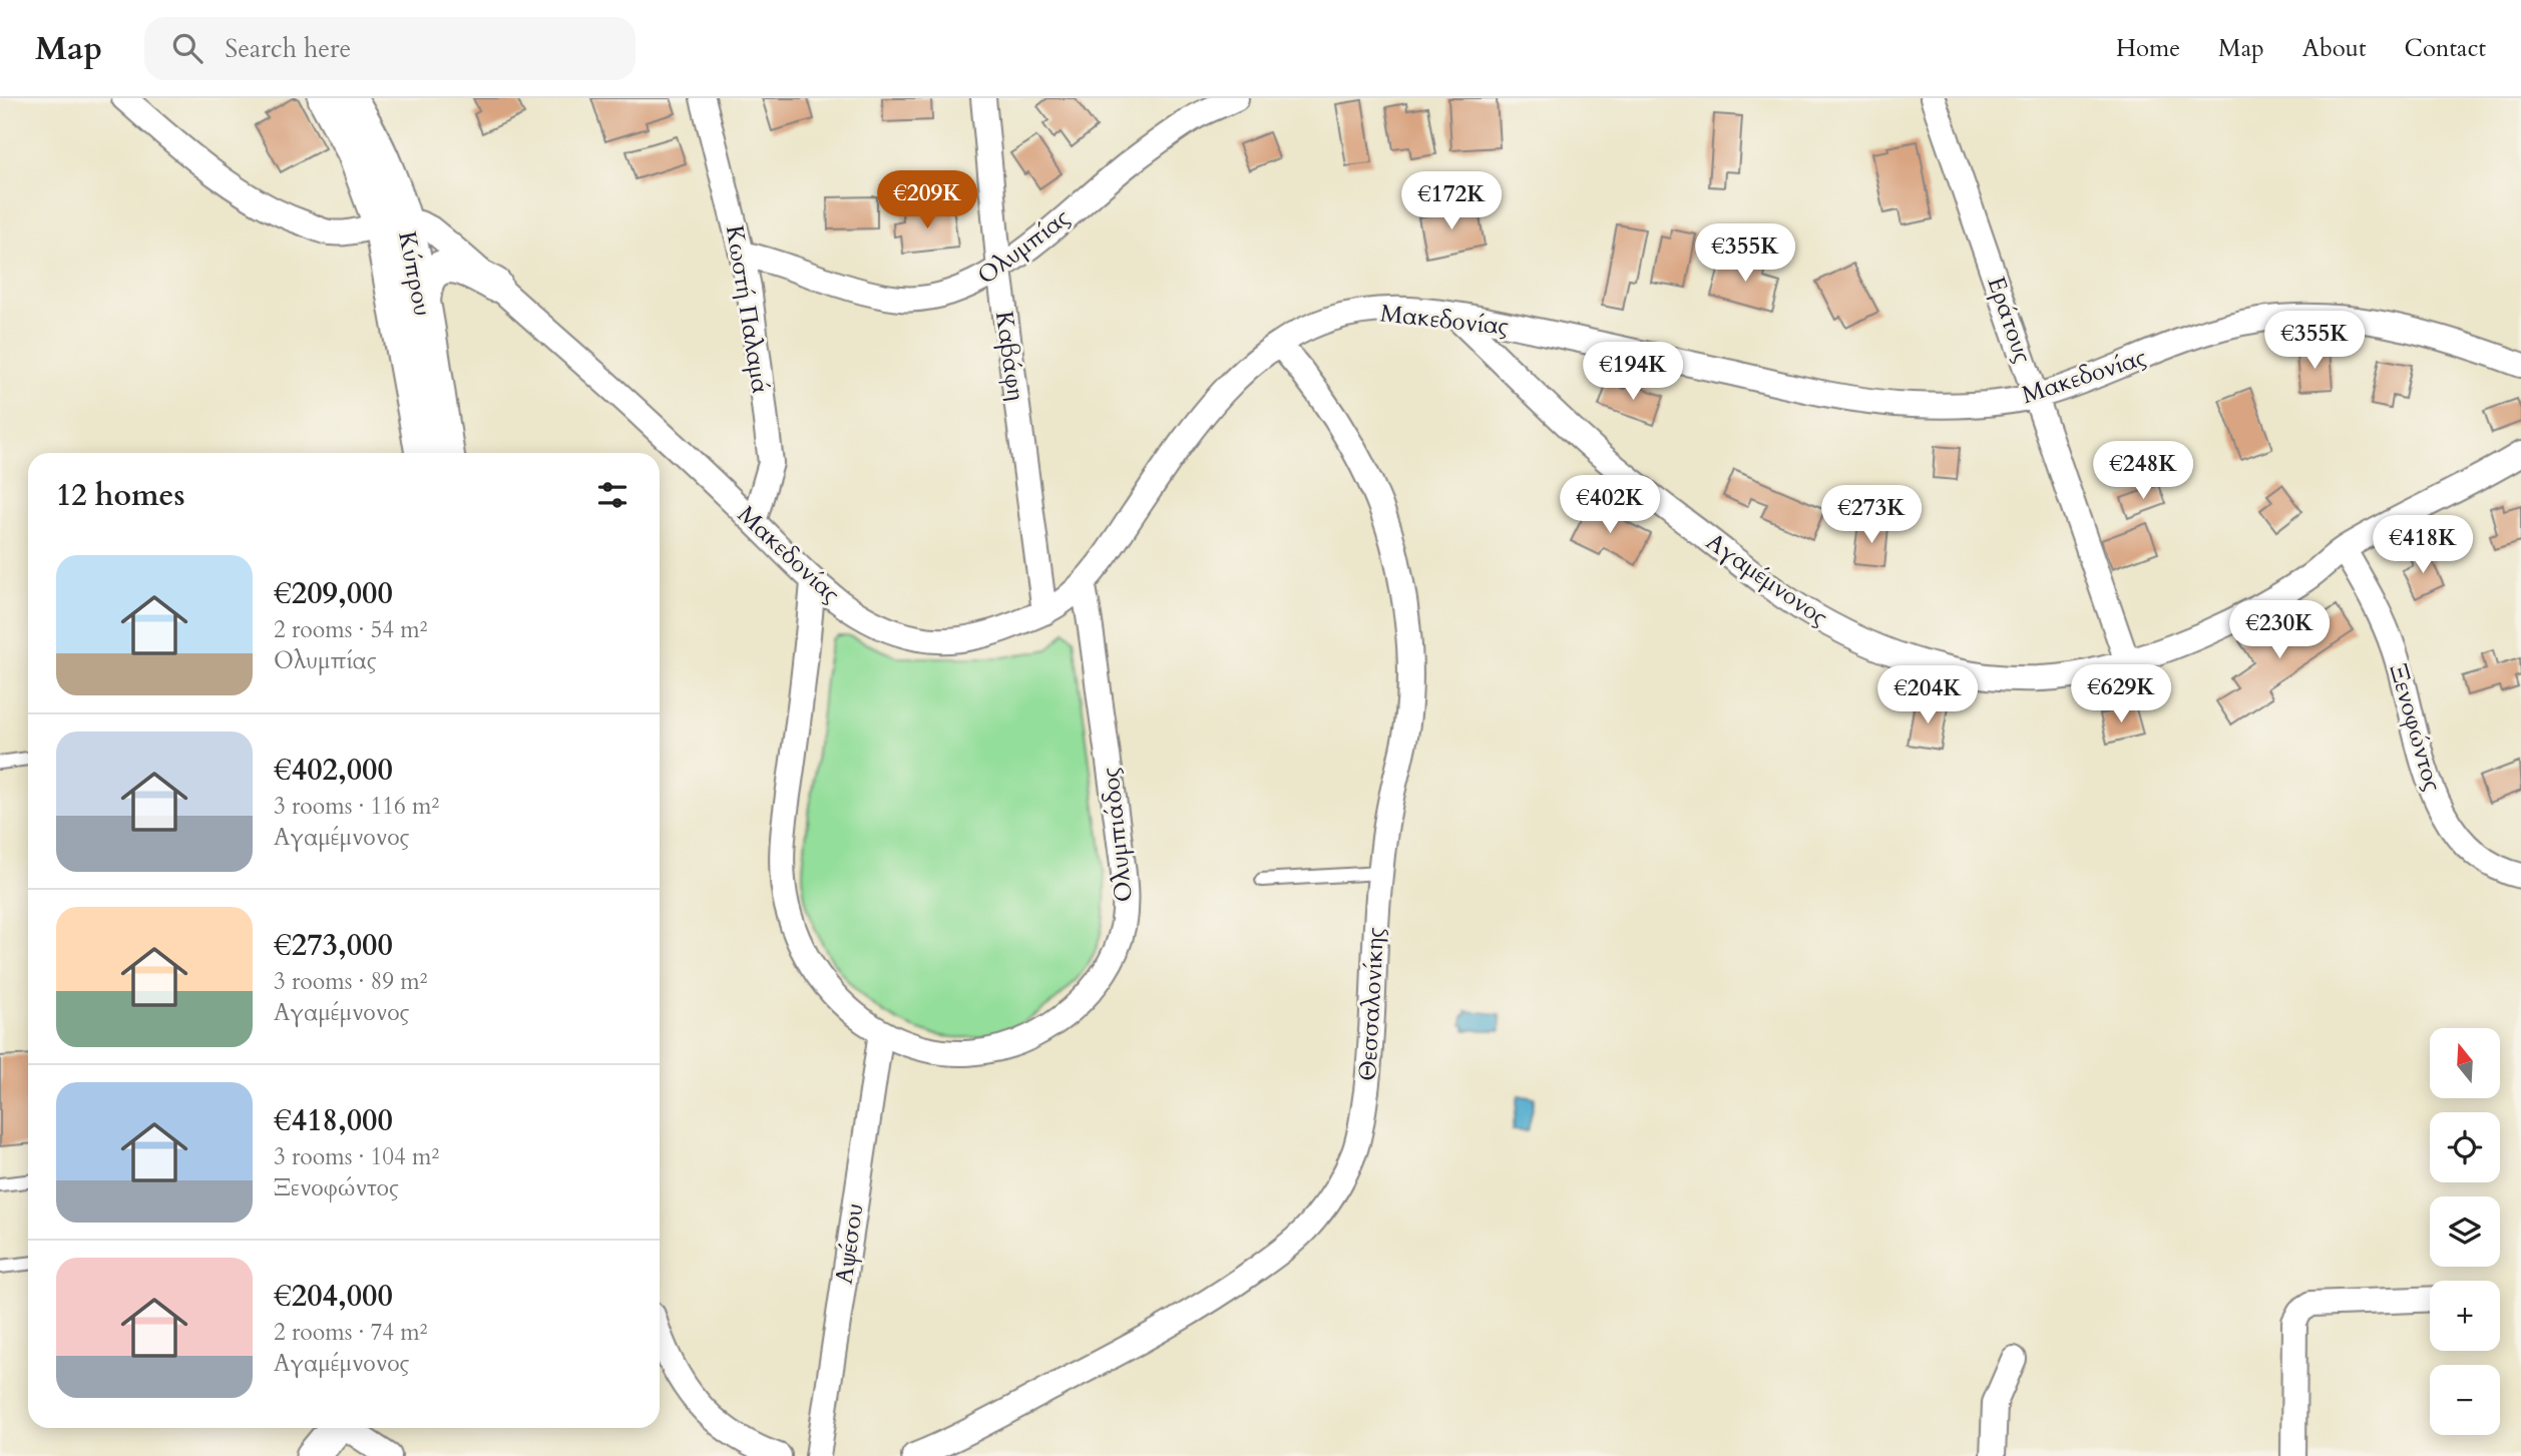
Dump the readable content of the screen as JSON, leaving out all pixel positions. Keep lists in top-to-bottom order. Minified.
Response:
{"streets":{"main road":["Κύπρου"],"street":["Ολυμπίας","Κωστή Παλαμά","Μακεδονίας","Εράτους","Καβάφη","Αγαμέμνονος","Ξενοφώντος","Ολυμπιάδος","Θεσσαλονίκης","Αψέσου"]},"crossings":[["Ολυμπίας","Κωστή Παλαμά"],["Ολυμπίας","Καβάφη"],["Κύπρου","Μακεδονίας"],["Κωστή Παλαμά","Μακεδονίας"],["Μακεδονίας","Εράτους"],["Μακεδονίας","Καβάφη"],["Μακεδονίας","Αγαμέμνονος"],["Μακεδονίας","Ολυμπιάδος"],["Μακεδονίας","Θεσσαλονίκης"],["Εράτους","Αγαμέμνονος"],["Αγαμέμνονος","Ξενοφώντος"],["Ολυμπιάδος","Αψέσου"]],"north":"top","page":{"header":"Map","search":"Search here","nav":["Home","Map","About","Contact"],"price":["€209K","€172K","€355K","€355K","€194K","€248K","€402K","€273K","€418K","€230K","€629K","€204K"],"heading":"12 homes","list":[{"name":"€209,000","note":"2 rooms · 54 m² · Ολυμπίας"},{"name":"€402,000","note":"3 rooms · 116 m² · Αγαμέμνονος"},{"name":"€273,000","note":"3 rooms · 89 m² · Αγαμέμνονος"},{"name":"€418,000","note":"3 rooms · 104 m² · Ξενοφώντος"},{"name":"€204,000","note":"2 rooms · 74 m² · Αγαμέμνονος"}],"map_buttons":["+","−"]}}
